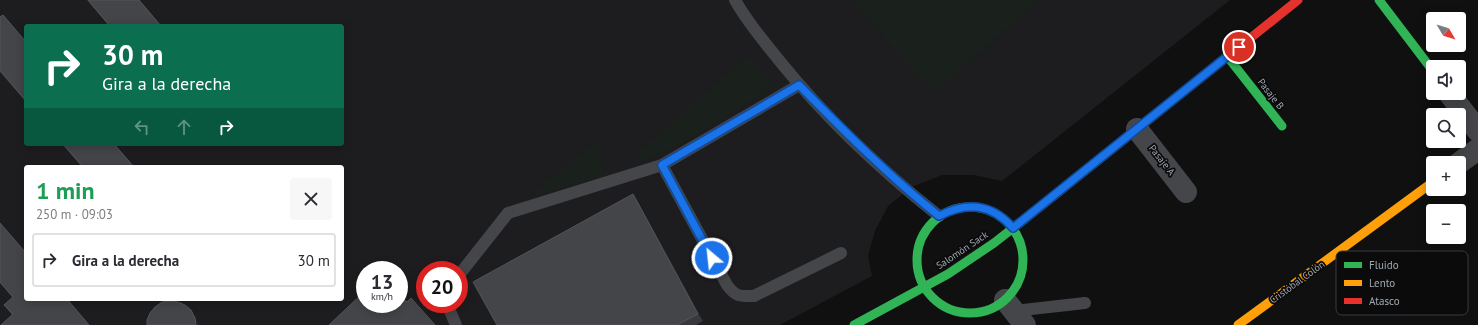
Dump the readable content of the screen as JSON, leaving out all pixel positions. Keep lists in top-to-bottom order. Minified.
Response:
{"streets":{"street":["Pasaje B","Pasaje A","Salomón Sack","Cristóbal Colón"]},"crossings":[["Pasaje B","Salomón Sack"],["Pasaje A","Salomón Sack"]],"legend":["Fluido","Lento","Atasco"],"north":"bottom right","page":{"map_buttons":["+","−"],"turn":["30 m","Gira a la derecha"],"heading":["1 min","250 m · 09:03"],"list":[{"name":"Gira a la derecha","value":"30 m"}],"speed":"13 km/h","limit":"20"}}
